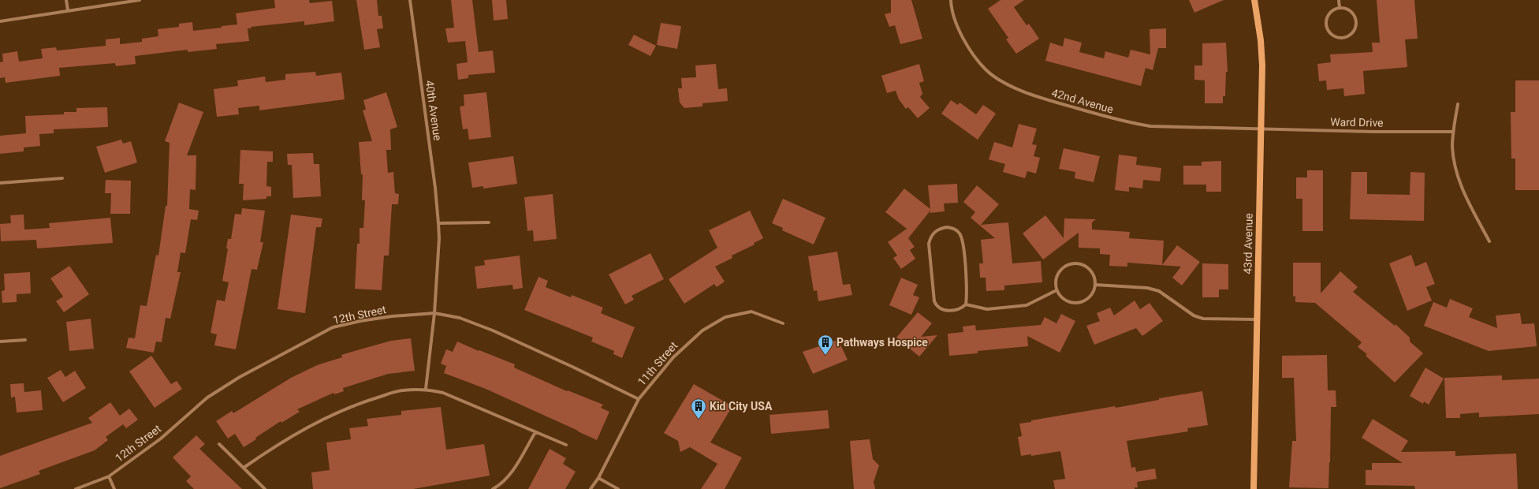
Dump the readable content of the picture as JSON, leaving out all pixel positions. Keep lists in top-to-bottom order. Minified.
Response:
{"streets":{"street":["42nd Avenue","40th Avenue","Ward Drive","43rd Avenue","12th Street","11th Street"]},"crossings":[["42nd Avenue","Ward Drive"],["42nd Avenue","43rd Avenue"],["40th Avenue","12th Street"],["Ward Drive","43rd Avenue"],["12th Street","11th Street"]],"places":{"building":["Pathways Hospice","Kid City USA"]}}
